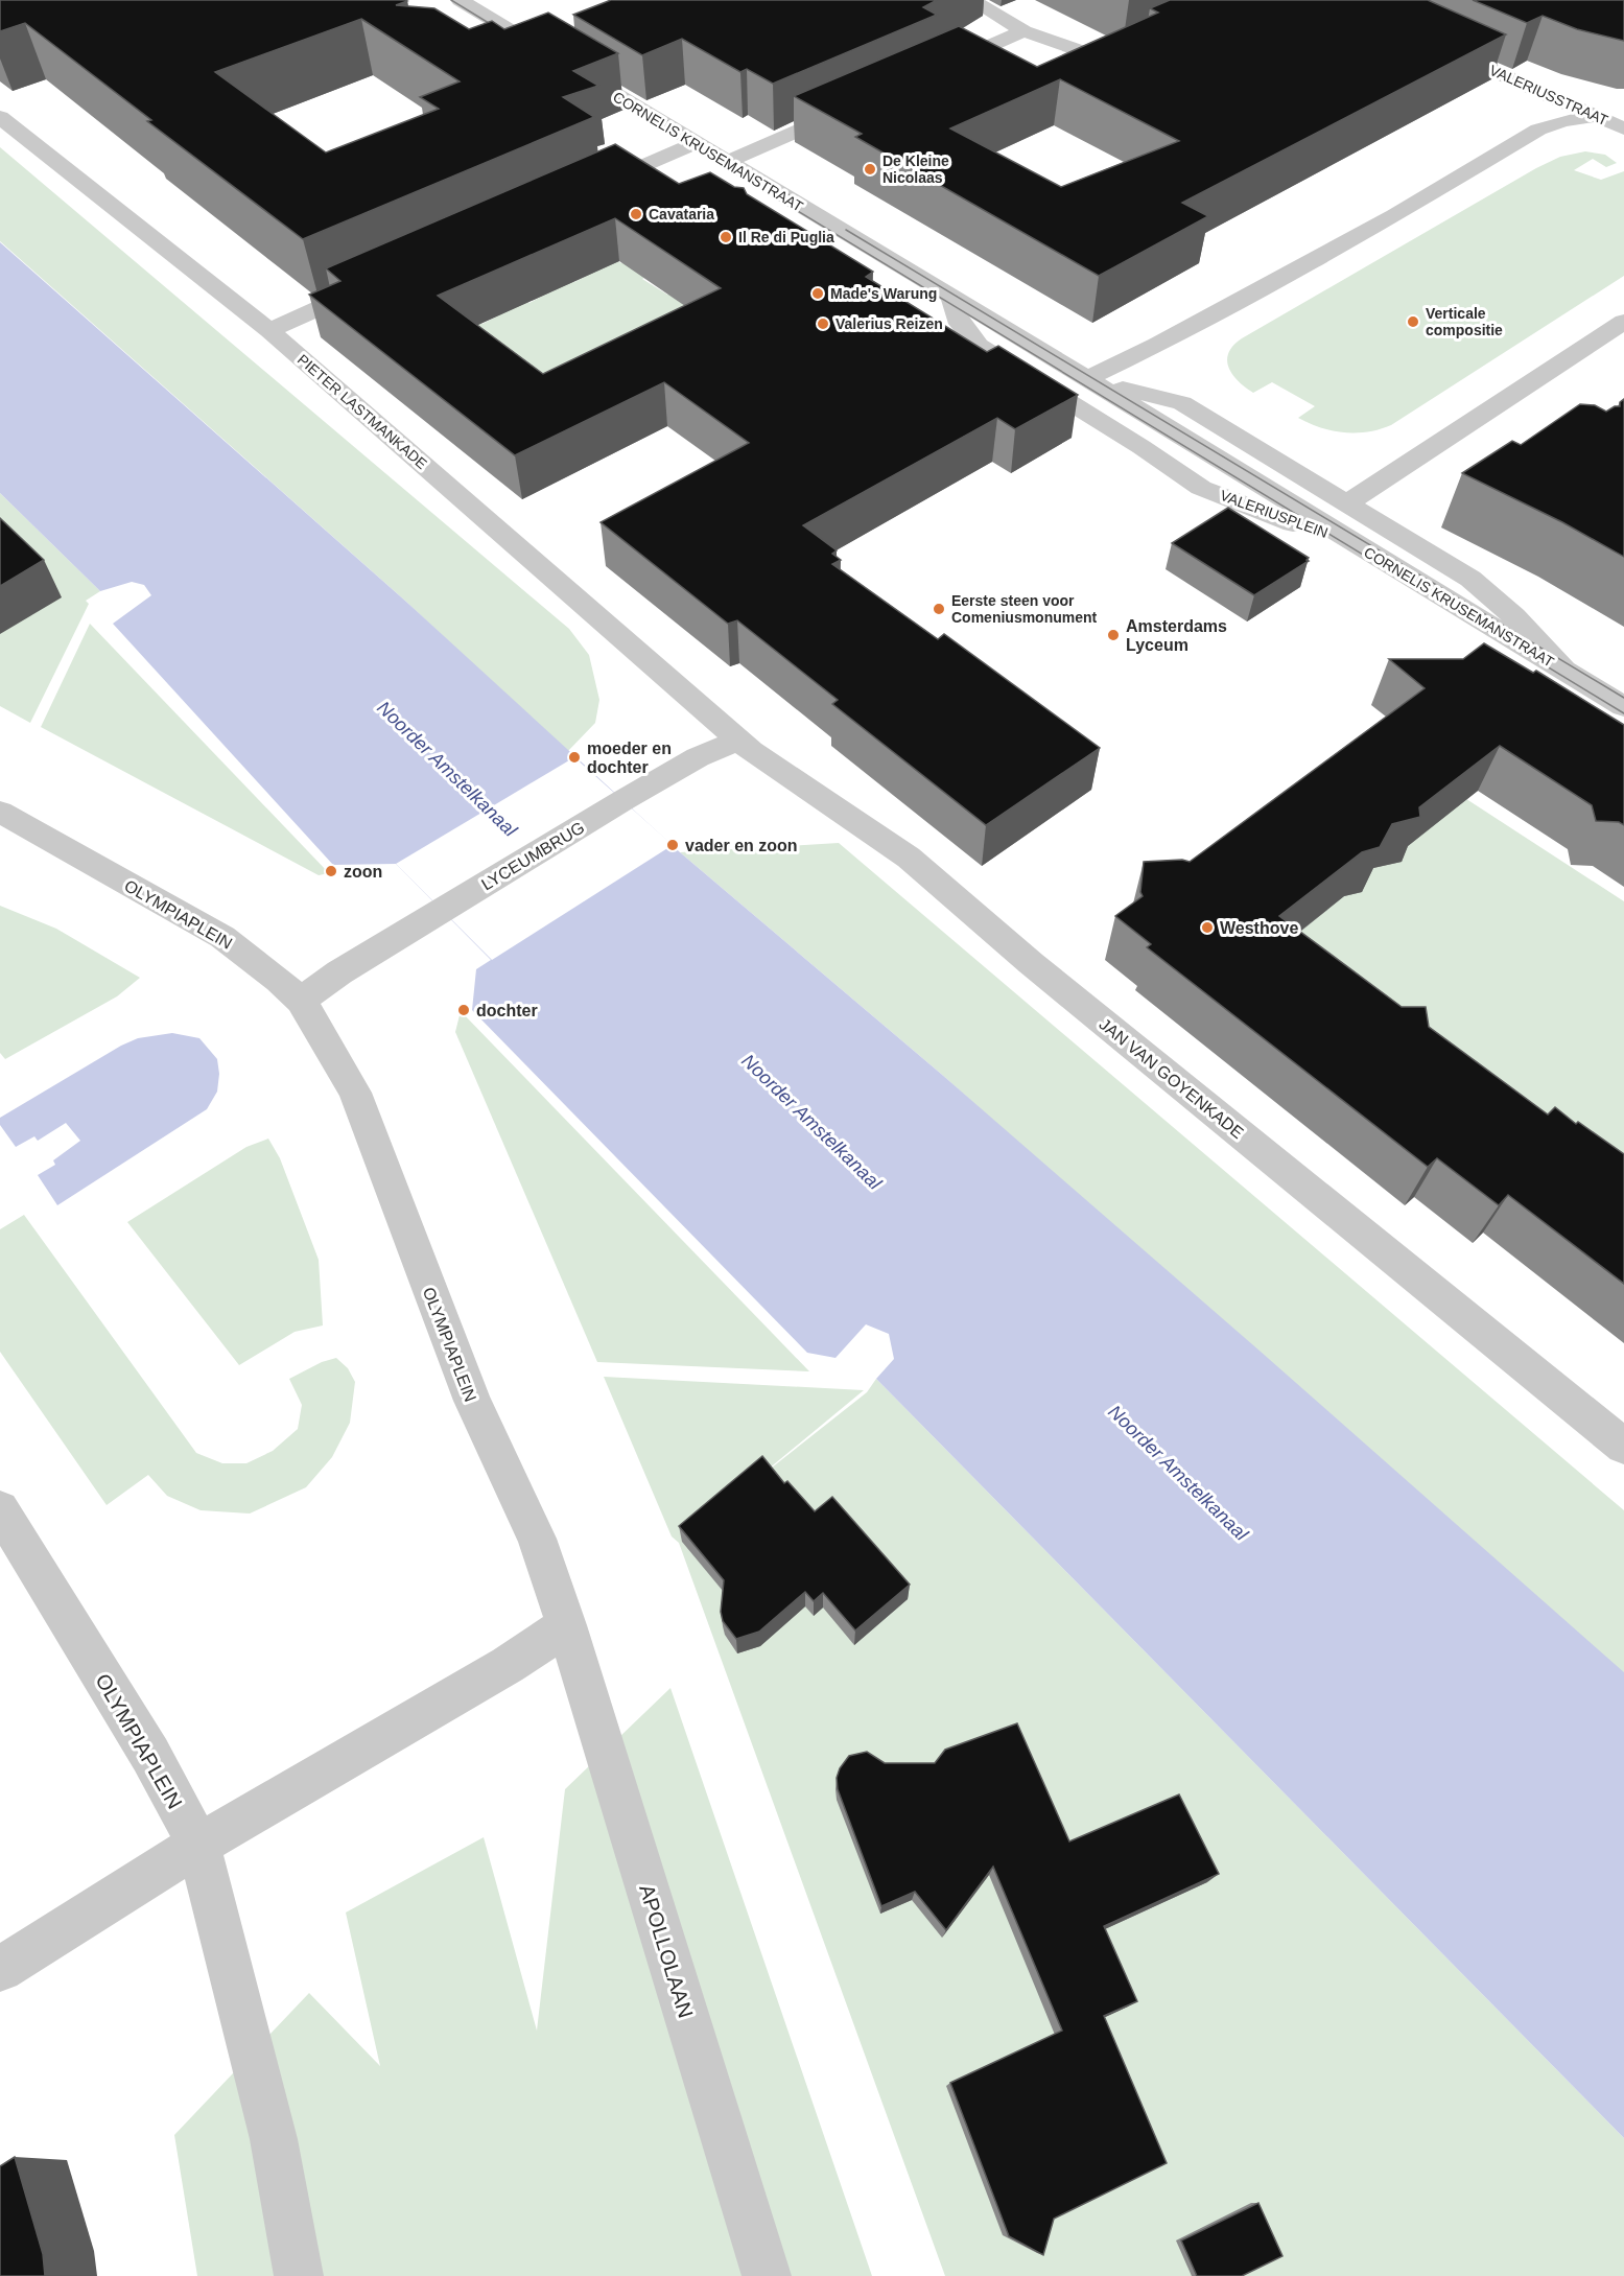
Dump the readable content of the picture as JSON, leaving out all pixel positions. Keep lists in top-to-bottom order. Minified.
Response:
{"streets":{"street":["VALERIUSSTRAAT","CORNELIS KRUSEMANSTRAAT","PIETER LASTMANKADE","VALERIUSPLEIN","LYCEUMBRUG","OLYMPIAPLEIN","JAN VAN GOYENKADE","APOLLOLAAN"]},"crossings":[["CORNELIS KRUSEMANSTRAAT","VALERIUSPLEIN"],["PIETER LASTMANKADE","JAN VAN GOYENKADE"],["LYCEUMBRUG","OLYMPIAPLEIN"],["LYCEUMBRUG","JAN VAN GOYENKADE"],["OLYMPIAPLEIN","APOLLOLAAN"]],"water":["Noorder Amstelkanaal"],"places":["De Kleine Nicolaas","Cavataria","Il Re di Puglia","Made's Warung","Verticale compositie","Valerius Reizen","Eerste steen voor Comeniusmonument","Amsterdams Lyceum","moeder en dochter","vader en zoon","zoon","Westhove","dochter"]}
